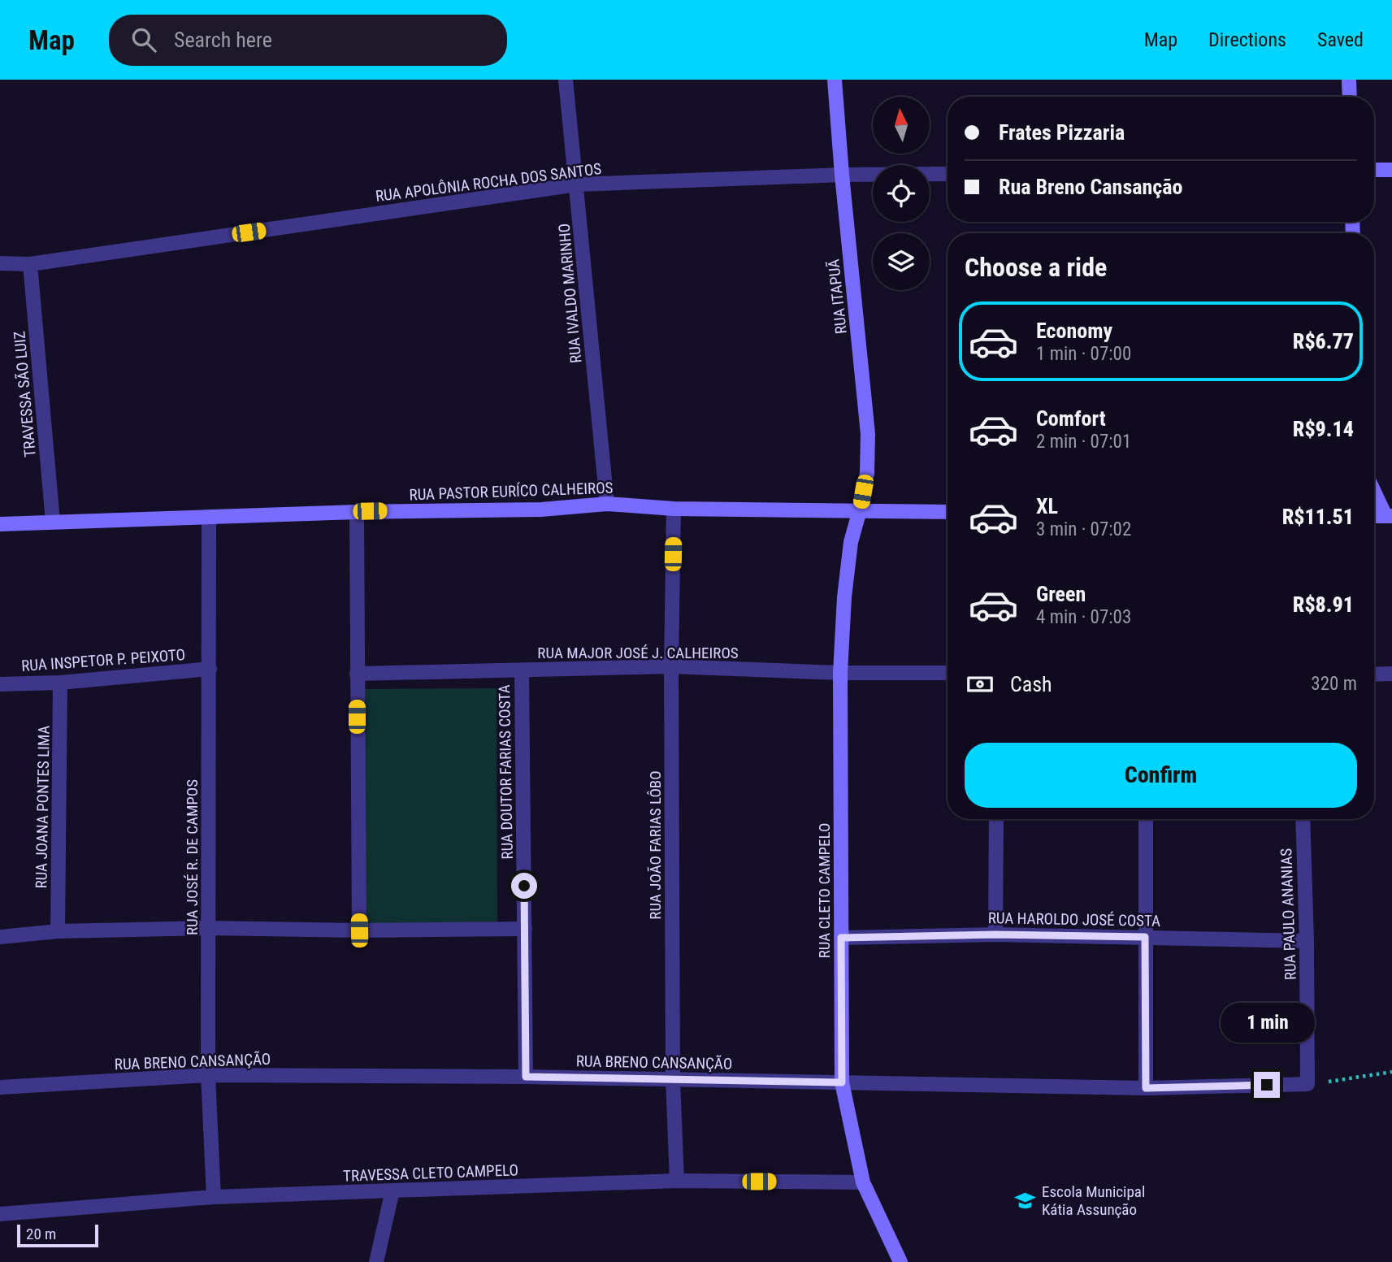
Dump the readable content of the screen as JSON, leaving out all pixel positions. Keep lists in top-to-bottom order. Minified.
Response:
{"streets":{"main road":["RUA ITAPUÃ","RUA PASTOR EURÍCO CALHEIROS","RUA CLETO CAMPELO"],"street":["RUA APOLÔNIA ROCHA DOS SANTOS","RUA IVALDO MARINHO","TRAVESSA SÃO LUIZ","RUA MAJOR JOSÉ J. CALHEIROS","RUA INSPETOR P. PEIXOTO","RUA DOUTOR FARIAS COSTA","RUA JOANA PONTES LIMA","RUA JOÃO FARIAS LÔBO","RUA JOSÉ R. DE CAMPOS","RUA PAULO ANANIAS","RUA HAROLDO JOSÉ COSTA","RUA BRENO CANSANÇÃO","TRAVESSA CLETO CAMPELO"]},"crossings":[["RUA APOLÔNIA ROCHA DOS SANTOS","RUA IVALDO MARINHO"],["RUA APOLÔNIA ROCHA DOS SANTOS","RUA ITAPUÃ"],["RUA APOLÔNIA ROCHA DOS SANTOS","TRAVESSA SÃO LUIZ"],["RUA IVALDO MARINHO","RUA PASTOR EURÍCO CALHEIROS"],["RUA ITAPUÃ","RUA PASTOR EURÍCO CALHEIROS"],["RUA ITAPUÃ","RUA CLETO CAMPELO"],["TRAVESSA SÃO LUIZ","RUA PASTOR EURÍCO CALHEIROS"],["RUA PASTOR EURÍCO CALHEIROS","RUA JOÃO FARIAS LÔBO"],["RUA PASTOR EURÍCO CALHEIROS","RUA JOSÉ R. DE CAMPOS"],["RUA PASTOR EURÍCO CALHEIROS","RUA CLETO CAMPELO"],["RUA MAJOR JOSÉ J. CALHEIROS","RUA DOUTOR FARIAS COSTA"],["RUA MAJOR JOSÉ J. CALHEIROS","RUA JOÃO FARIAS LÔBO"],["RUA MAJOR JOSÉ J. CALHEIROS","RUA CLETO CAMPELO"],["RUA INSPETOR P. PEIXOTO","RUA JOANA PONTES LIMA"],["RUA INSPETOR P. PEIXOTO","RUA JOSÉ R. DE CAMPOS"],["RUA DOUTOR FARIAS COSTA","RUA BRENO CANSANÇÃO"],["RUA JOÃO FARIAS LÔBO","RUA BRENO CANSANÇÃO"],["RUA JOÃO FARIAS LÔBO","TRAVESSA CLETO CAMPELO"],["RUA JOSÉ R. DE CAMPOS","RUA BRENO CANSANÇÃO"],["RUA JOSÉ R. DE CAMPOS","TRAVESSA CLETO CAMPELO"],["RUA CLETO CAMPELO","RUA HAROLDO JOSÉ COSTA"],["RUA CLETO CAMPELO","RUA BRENO CANSANÇÃO"],["RUA CLETO CAMPELO","TRAVESSA CLETO CAMPELO"],["RUA PAULO ANANIAS","RUA HAROLDO JOSÉ COSTA"],["RUA PAULO ANANIAS","RUA BRENO CANSANÇÃO"]],"places":{"school or university":["Escola Municipal Kátia Assunção"]},"scale_bar":"20 m","north":"top","page":{"header":"Map","search":"Search here","nav":["Map","Directions","Saved"],"banner":["Frates Pizzaria","Rua Breno Cansanção"],"heading":"Choose a ride","list":[{"name":"Economy","note":"1 min · 07:00","value":"R$6.77"},{"name":"Comfort","note":"2 min · 07:01","value":"R$9.14"},{"name":"XL","note":"3 min · 07:02","value":"R$11.51"},{"name":"Green","note":"4 min · 07:03","value":"R$8.91"}],"pay":["Cash","320 m"],"buttons":"Confirm","bubble":"1 min","scale":"20 m"}}
